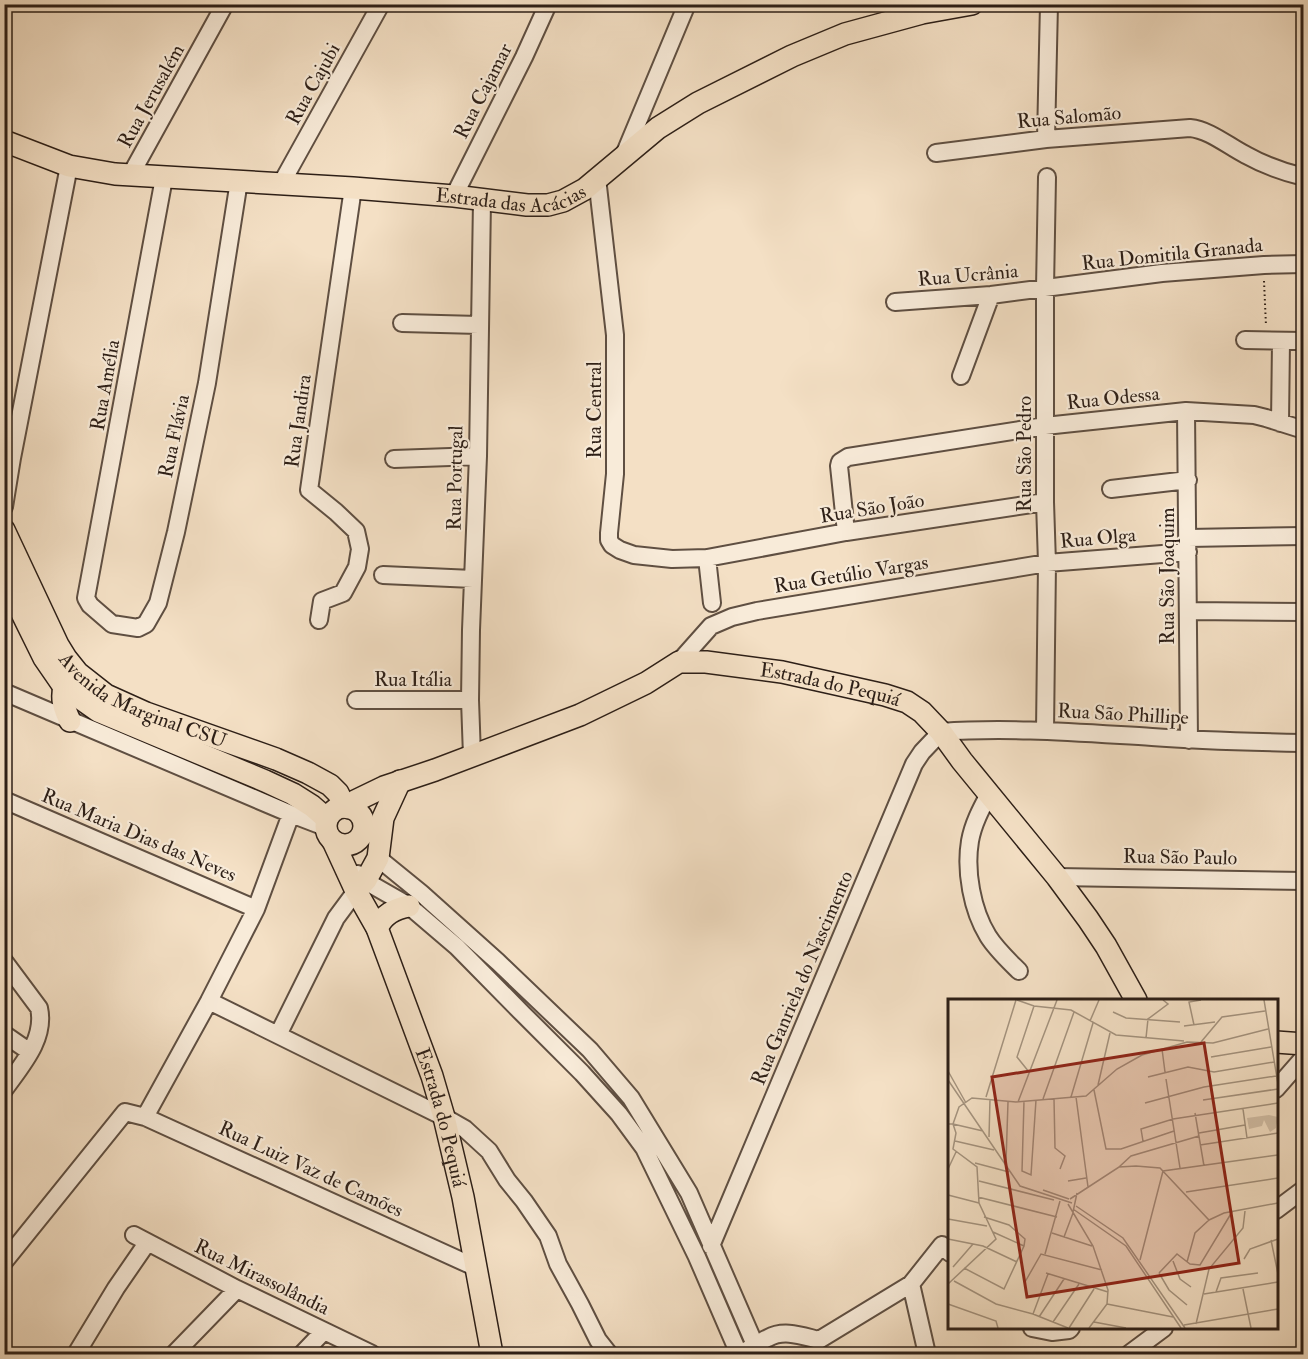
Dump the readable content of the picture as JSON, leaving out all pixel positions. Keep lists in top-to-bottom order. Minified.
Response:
{"streets":{"main road":["Estrada das Acácias","Estrada do Pequiá","Avenida Marginal CSU"],"street":["Rua Cajubi","Rua Cajamar","Rua Jerusalém","Rua Salomão","Rua Domitila Granada","Rua Ucrânia","Rua Amélia","Rua Odessa","Rua Central","Rua Jandira","Rua Flávia","Rua São Pedro","Rua Portugal","Rua São João","Rua Olga","Rua Getúlio Vargas","Rua São Joaquim","Rua Itália","Rua São Phillipe","Rua Maria Dias das Neves","Rua São Paulo","Rua Ganriela do Nascimento","Rua Luiz Vaz de Camões","Rua Mirassolândia"]},"crossings":[["Rua Cajubi","Estrada das Acácias"],["Rua Cajamar","Estrada das Acácias"],["Rua Jerusalém","Estrada das Acácias"],["Estrada das Acácias","Rua Amélia"],["Estrada das Acácias","Rua Central"],["Estrada das Acácias","Rua Jandira"],["Estrada das Acácias","Rua Flávia"],["Estrada das Acácias","Rua Portugal"],["Rua Domitila Granada","Rua Ucrânia"],["Rua Domitila Granada","Rua São Pedro"],["Rua Ucrânia","Rua São Pedro"],["Rua Amélia","Rua Flávia"],["Rua Odessa","Rua São Pedro"],["Rua Odessa","Rua São João"],["Rua Odessa","Rua São Joaquim"],["Rua Central","Rua São João"],["Rua São Pedro","Rua São João"],["Rua São Pedro","Rua Olga"],["Rua São Pedro","Rua Getúlio Vargas"],["Rua São Pedro","Rua São Phillipe"],["Rua Portugal","Rua Itália"],["Rua Olga","Rua Getúlio Vargas"],["Rua Olga","Rua São Joaquim"],["Rua Getúlio Vargas","Estrada do Pequiá"],["Rua São Joaquim","Rua São Phillipe"],["Estrada do Pequiá","Avenida Marginal CSU"],["Estrada do Pequiá","Rua São Phillipe"],["Estrada do Pequiá","Rua São Paulo"],["Estrada do Pequiá","Rua Ganriela do Nascimento"],["Estrada do Pequiá","Rua Luiz Vaz de Camões"],["Rua São Phillipe","Rua Ganriela do Nascimento"]]}
